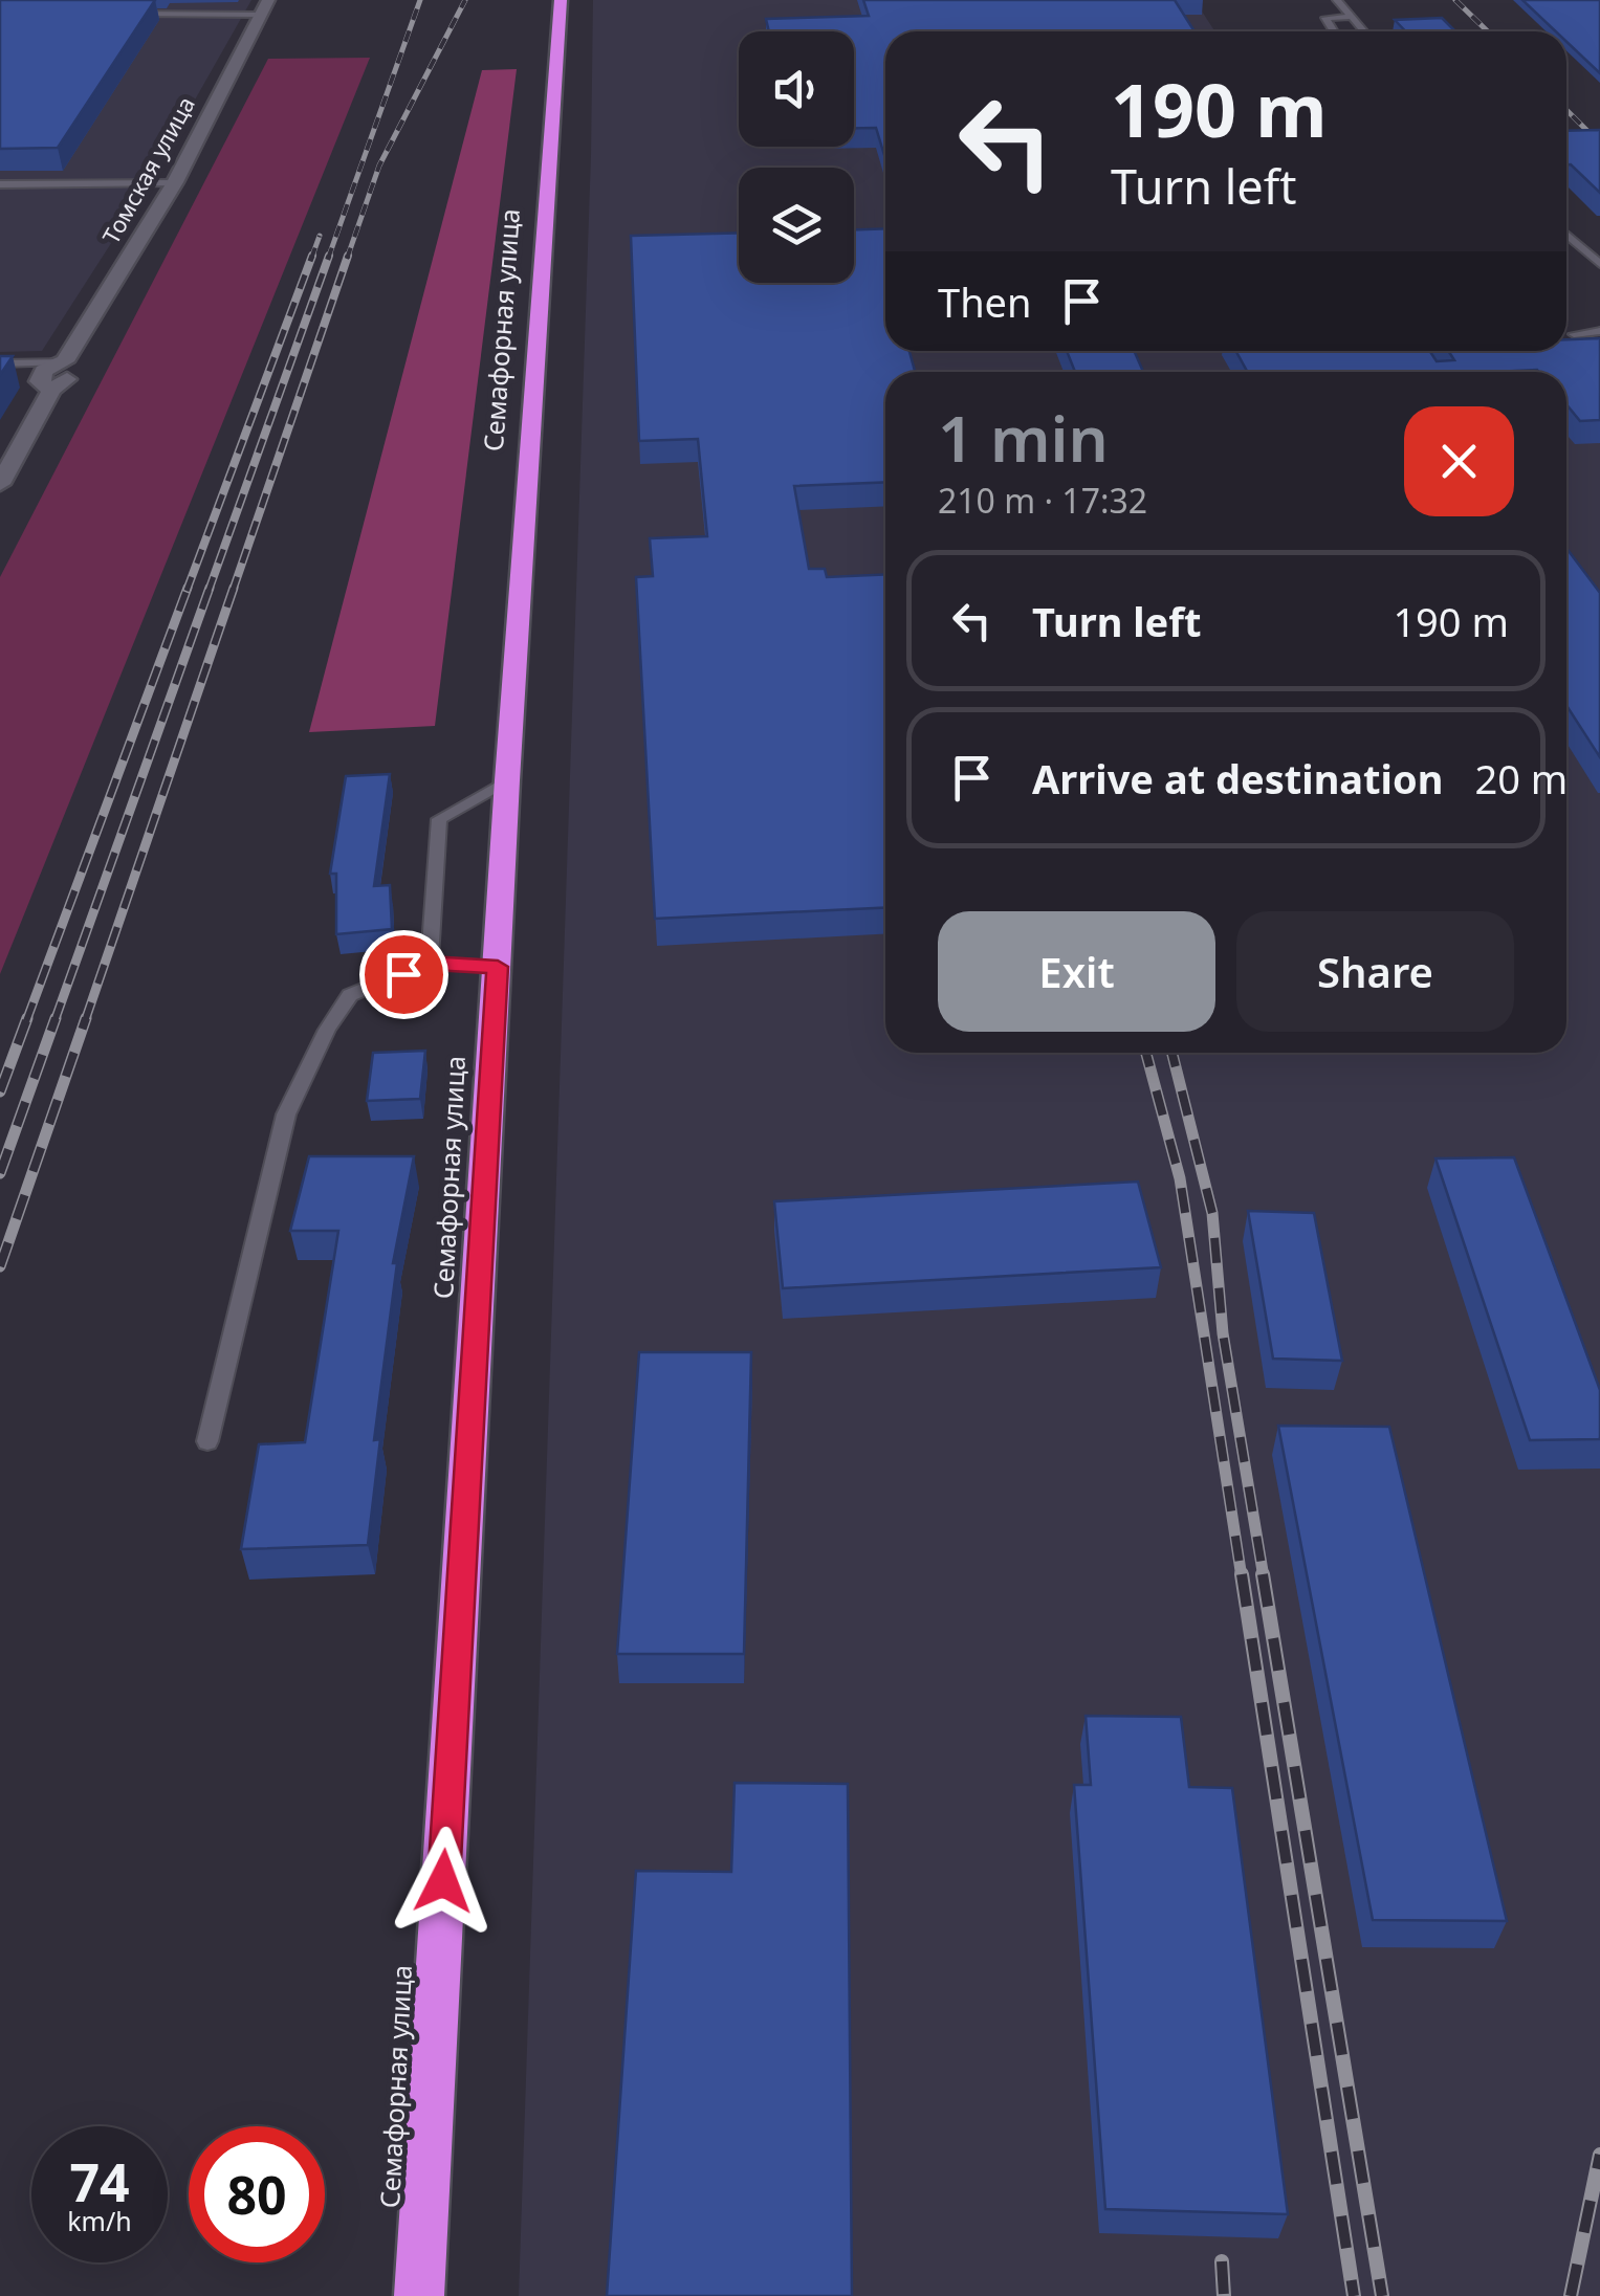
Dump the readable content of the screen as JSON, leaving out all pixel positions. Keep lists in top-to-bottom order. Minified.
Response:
{"streets":{"highway":["Семафорная улица"],"street":["Томская улица"]},"page":{"turn":["190 m","Turn left"],"then":"Then","heading":["1 min","210 m · 17:32"],"list":[{"name":"Turn left","value":"190 m"},{"name":"Arrive at destination","value":"20 m"}],"buttons":["Exit","Share"],"speed":"74 km/h","limit":"80"}}
